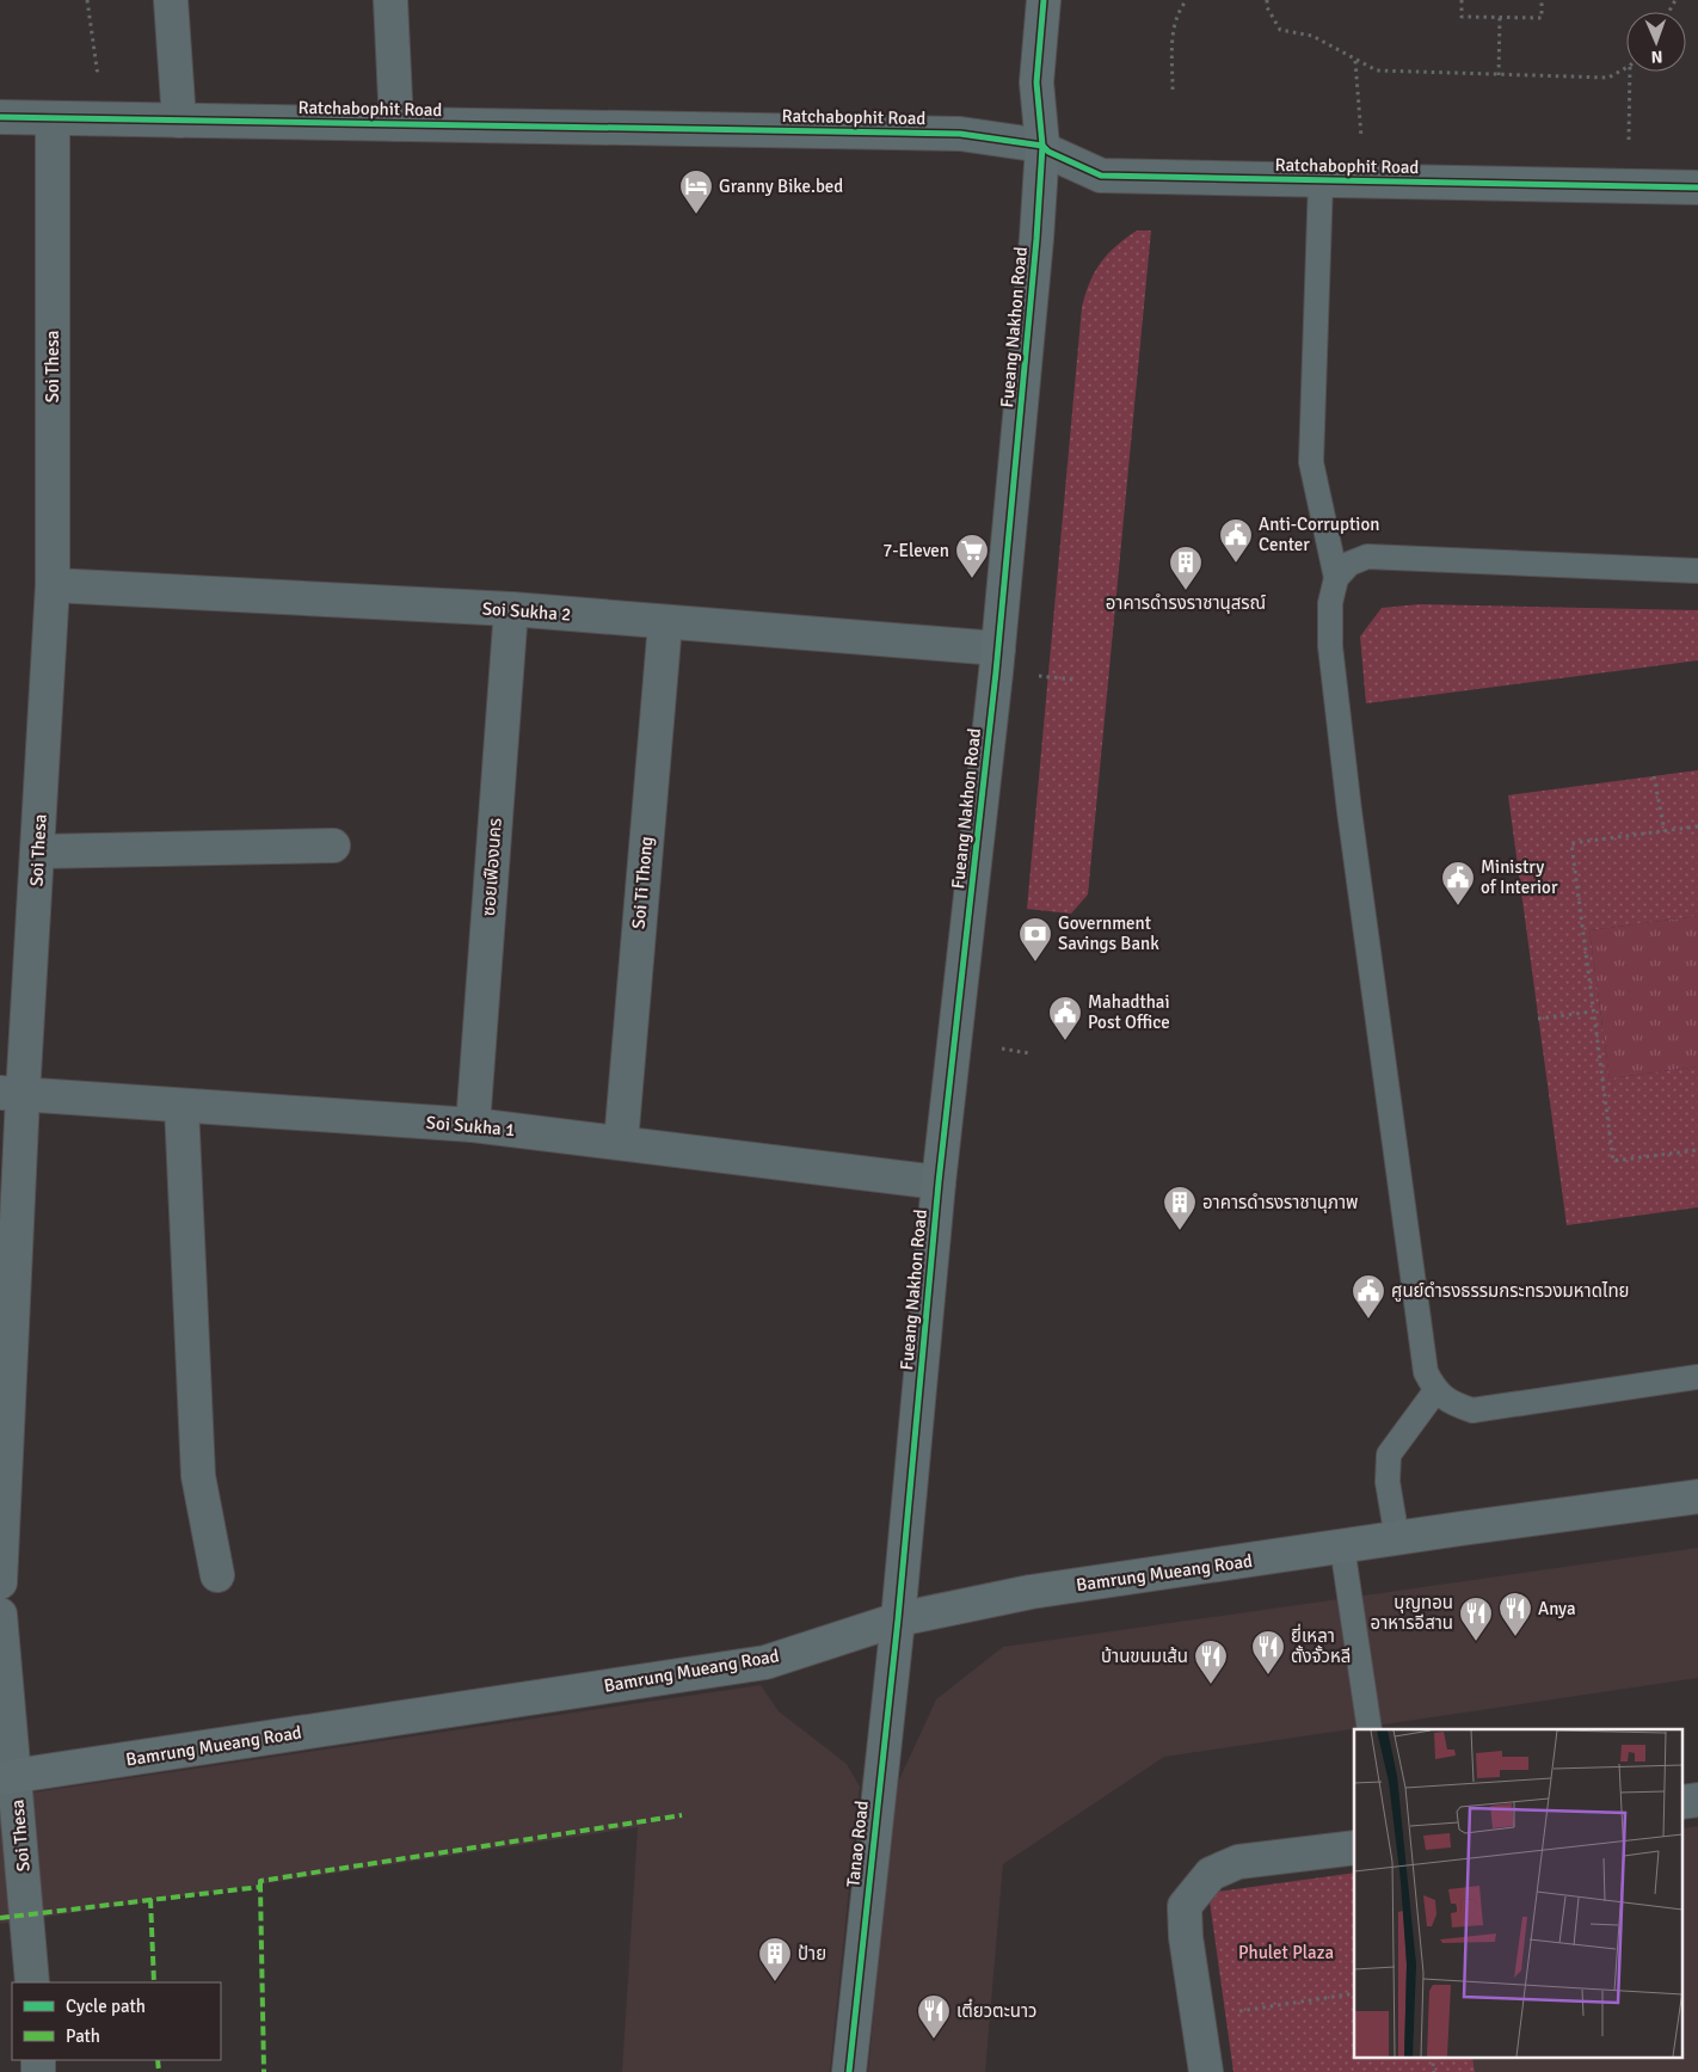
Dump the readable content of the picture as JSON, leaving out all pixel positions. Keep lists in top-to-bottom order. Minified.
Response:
{"streets":{"street":["Ratchabophit Road","Fueang Nakhon Road","Soi Thesa","Soi Sukha 2","ซอยเฟืองนคร","Soi Ti Thong","Soi Sukha 1","Bamrung Mueang Road","Tanao Road"]},"crossings":[["Ratchabophit Road","Fueang Nakhon Road"],["Ratchabophit Road","Soi Thesa"],["Fueang Nakhon Road","Soi Sukha 2"],["Fueang Nakhon Road","Soi Sukha 1"],["Fueang Nakhon Road","Bamrung Mueang Road"],["Fueang Nakhon Road","Tanao Road"],["Soi Thesa","Soi Sukha 2"],["Soi Thesa","Soi Sukha 1"],["Soi Thesa","Bamrung Mueang Road"],["Soi Sukha 2","ซอยเฟืองนคร"],["Soi Sukha 2","Soi Ti Thong"],["ซอยเฟืองนคร","Soi Sukha 1"],["Soi Ti Thong","Soi Sukha 1"],["Bamrung Mueang Road","Tanao Road"]],"parks":["Phulet Plaza"],"places":{"hotel":["Granny Bike.bed"],"public building":["Anti-Corruption Center","Ministry of Interior","Mahadthai Post Office","ศูนย์ดำรงธรรมกระทรวงมหาดไทย"],"supermarket":["7-Eleven"],"building":["อาคารดำรงราชานุสรณ์","อาคารดำรงราชานุภาพ","ป้าย"],"bank":["Government Savings Bank"],"restaurant":["Anya","บุญทอน อาหารอีสาน","ยี่เหลา ตั้งจั้วหลี","บ้านขนมเส้น","เตี๋ยวตะนาว"]},"legend":["Cycle path","Path"],"north":"bottom"}
